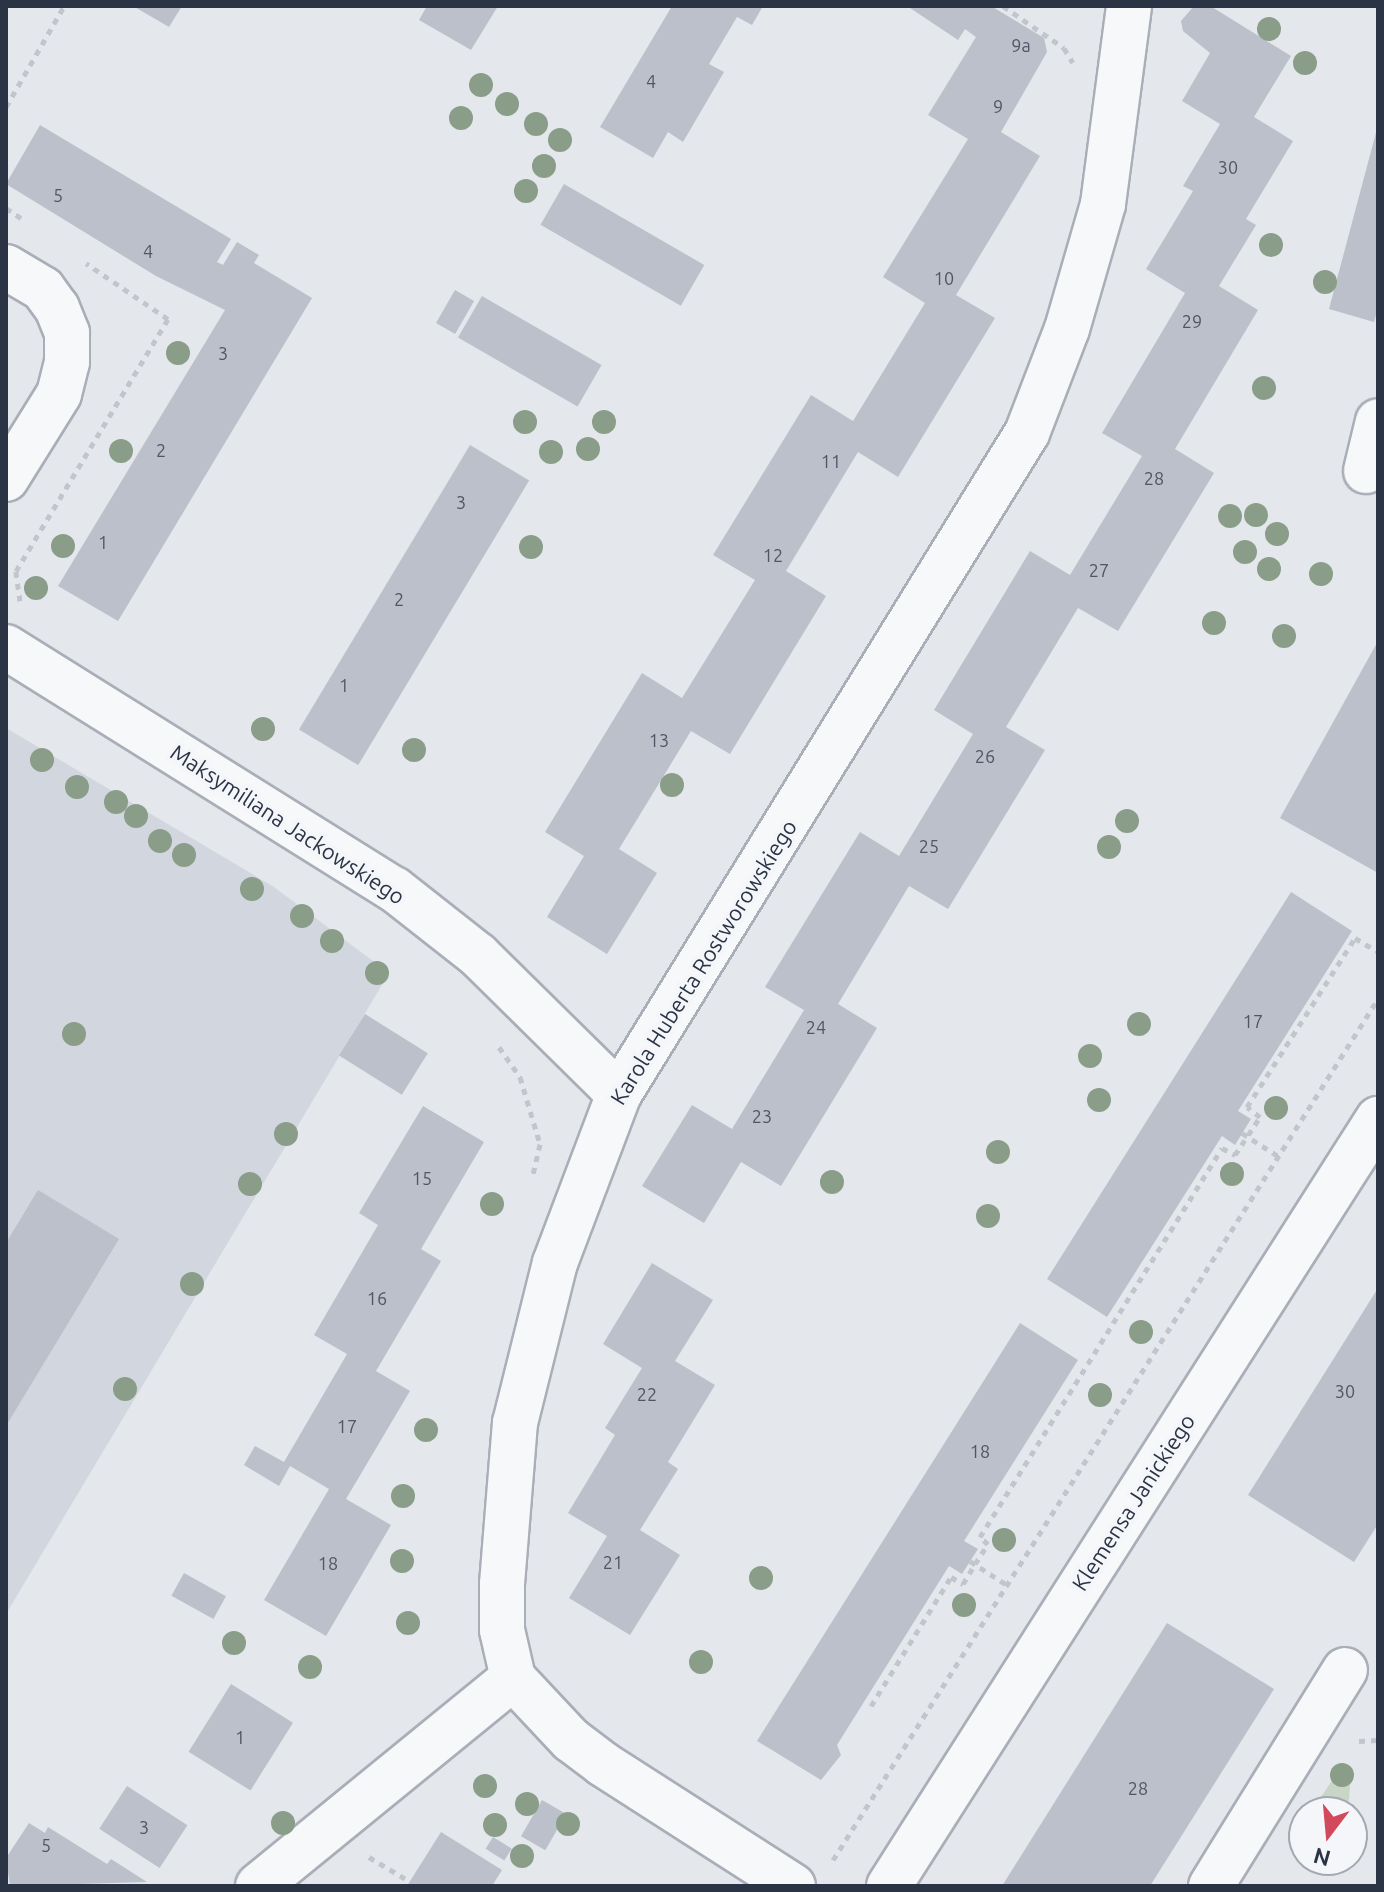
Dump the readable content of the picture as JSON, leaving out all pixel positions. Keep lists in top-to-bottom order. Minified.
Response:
{"streets":{"street":["Maksymiliana Jackowskiego","Karola Huberta Rostworowskiego","Klemensa Janickiego"]},"crossings":[["Maksymiliana Jackowskiego","Karola Huberta Rostworowskiego"]],"house_numbers":["9a","4","9","30","5","4","10","29","3","2","11","28","3","1","12","27","2","1","13","26","25","17","24","23","15","16","30","22","17","18","21","18","1","28","3","5"],"north":"bottom"}
